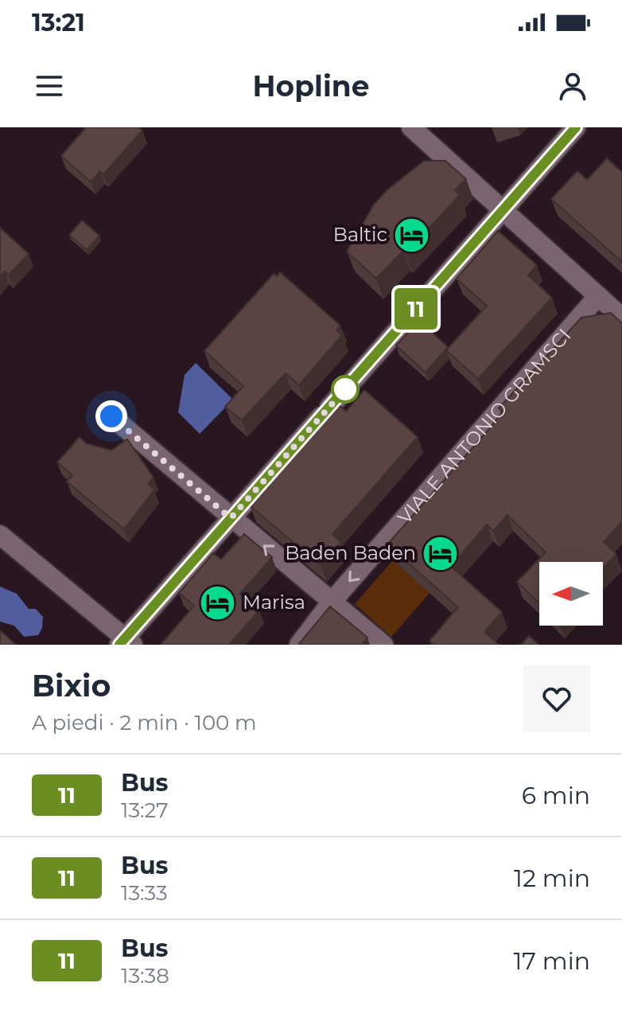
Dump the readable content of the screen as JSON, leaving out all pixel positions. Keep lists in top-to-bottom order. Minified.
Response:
{"streets":{"street":["VIALE ANTONIO GRAMSCI"]},"places":{"hotel":["Baltic","Baden Baden","Marisa"]},"lines":["bus line 11"],"north":"left","page":{"status":"13:21","header":"Hopline","on_map":"11","heading":["Bixio","A piedi · 2 min · 100 m"],"list":[{"mark":"11","name":"Bus","note":"13:27","value":"6 min"},{"mark":"11","name":"Bus","note":"13:33","value":"12 min"},{"mark":"11","name":"Bus","note":"13:38","value":"17 min"}]}}
